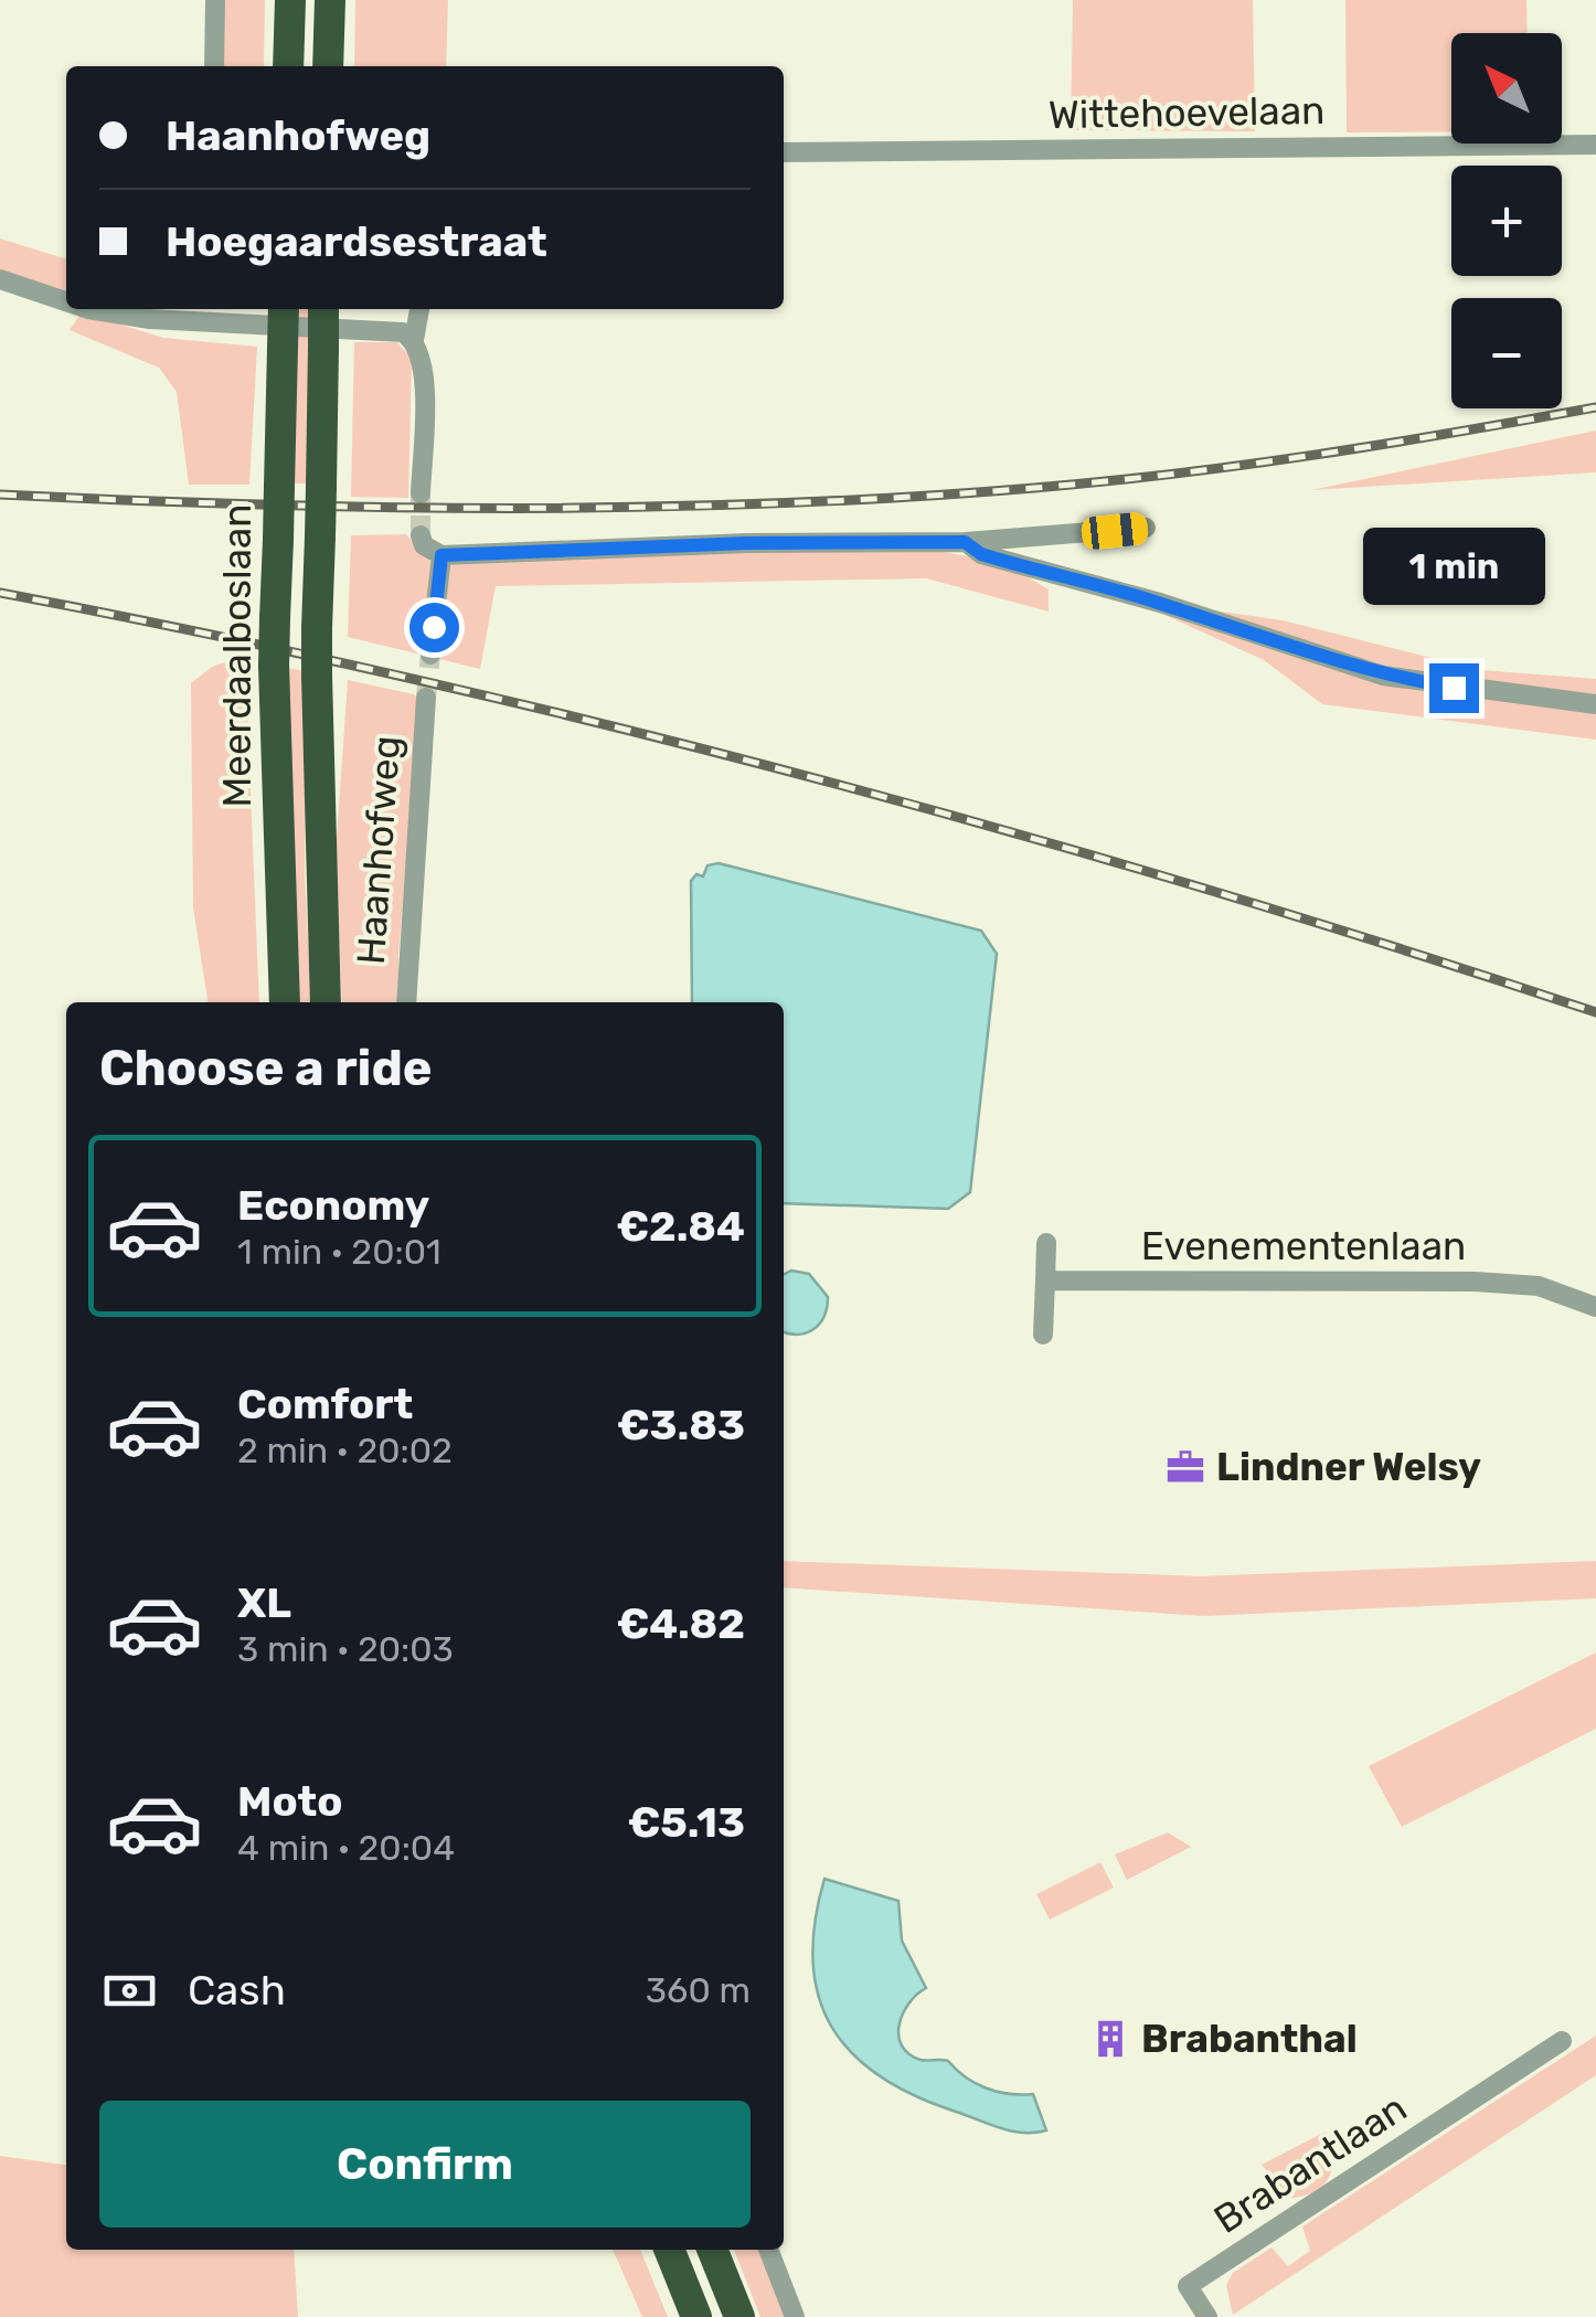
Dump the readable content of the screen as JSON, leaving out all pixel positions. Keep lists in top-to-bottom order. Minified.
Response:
{"streets":{"highway":["Meerdaalboslaan"],"street":["Wittehoevelaan","Haanhofweg","Evenementenlaan","Brabantlaan"]},"places":{"office":["Lindner Welsy"],"building":["Brabanthal"]},"north":"top left","page":{"map_buttons":["+","−"],"banner":["Haanhofweg","Hoegaardsestraat"],"bubble":"1 min","heading":"Choose a ride","list":[{"name":"Economy","note":"1 min · 20:01","value":"€2.84"},{"name":"Comfort","note":"2 min · 20:02","value":"€3.83"},{"name":"XL","note":"3 min · 20:03","value":"€4.82"},{"name":"Moto","note":"4 min · 20:04","value":"€5.13"}],"pay":["Cash","360 m"],"buttons":"Confirm"}}
